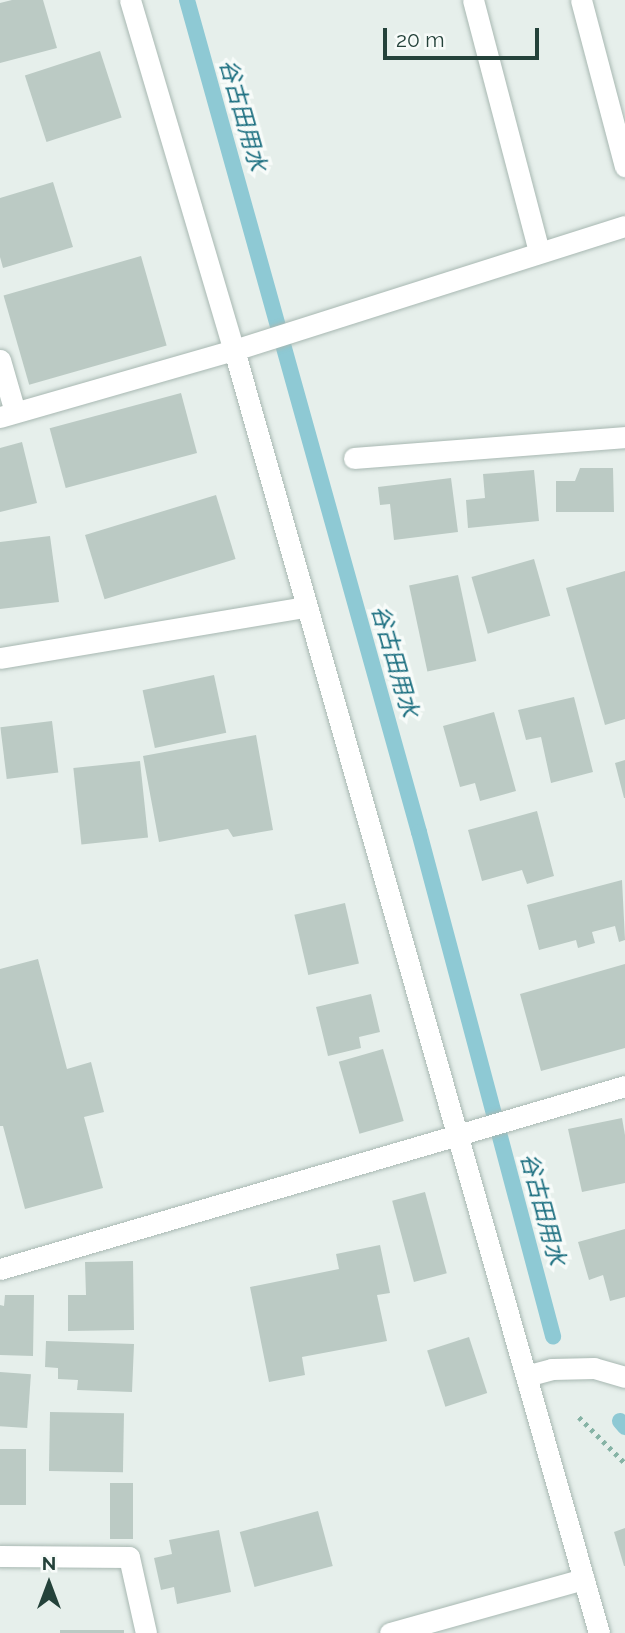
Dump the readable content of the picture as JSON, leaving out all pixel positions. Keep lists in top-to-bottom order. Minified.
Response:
{"water":["谷古田用水"],"scale_bar":"20 m","north":"top"}
